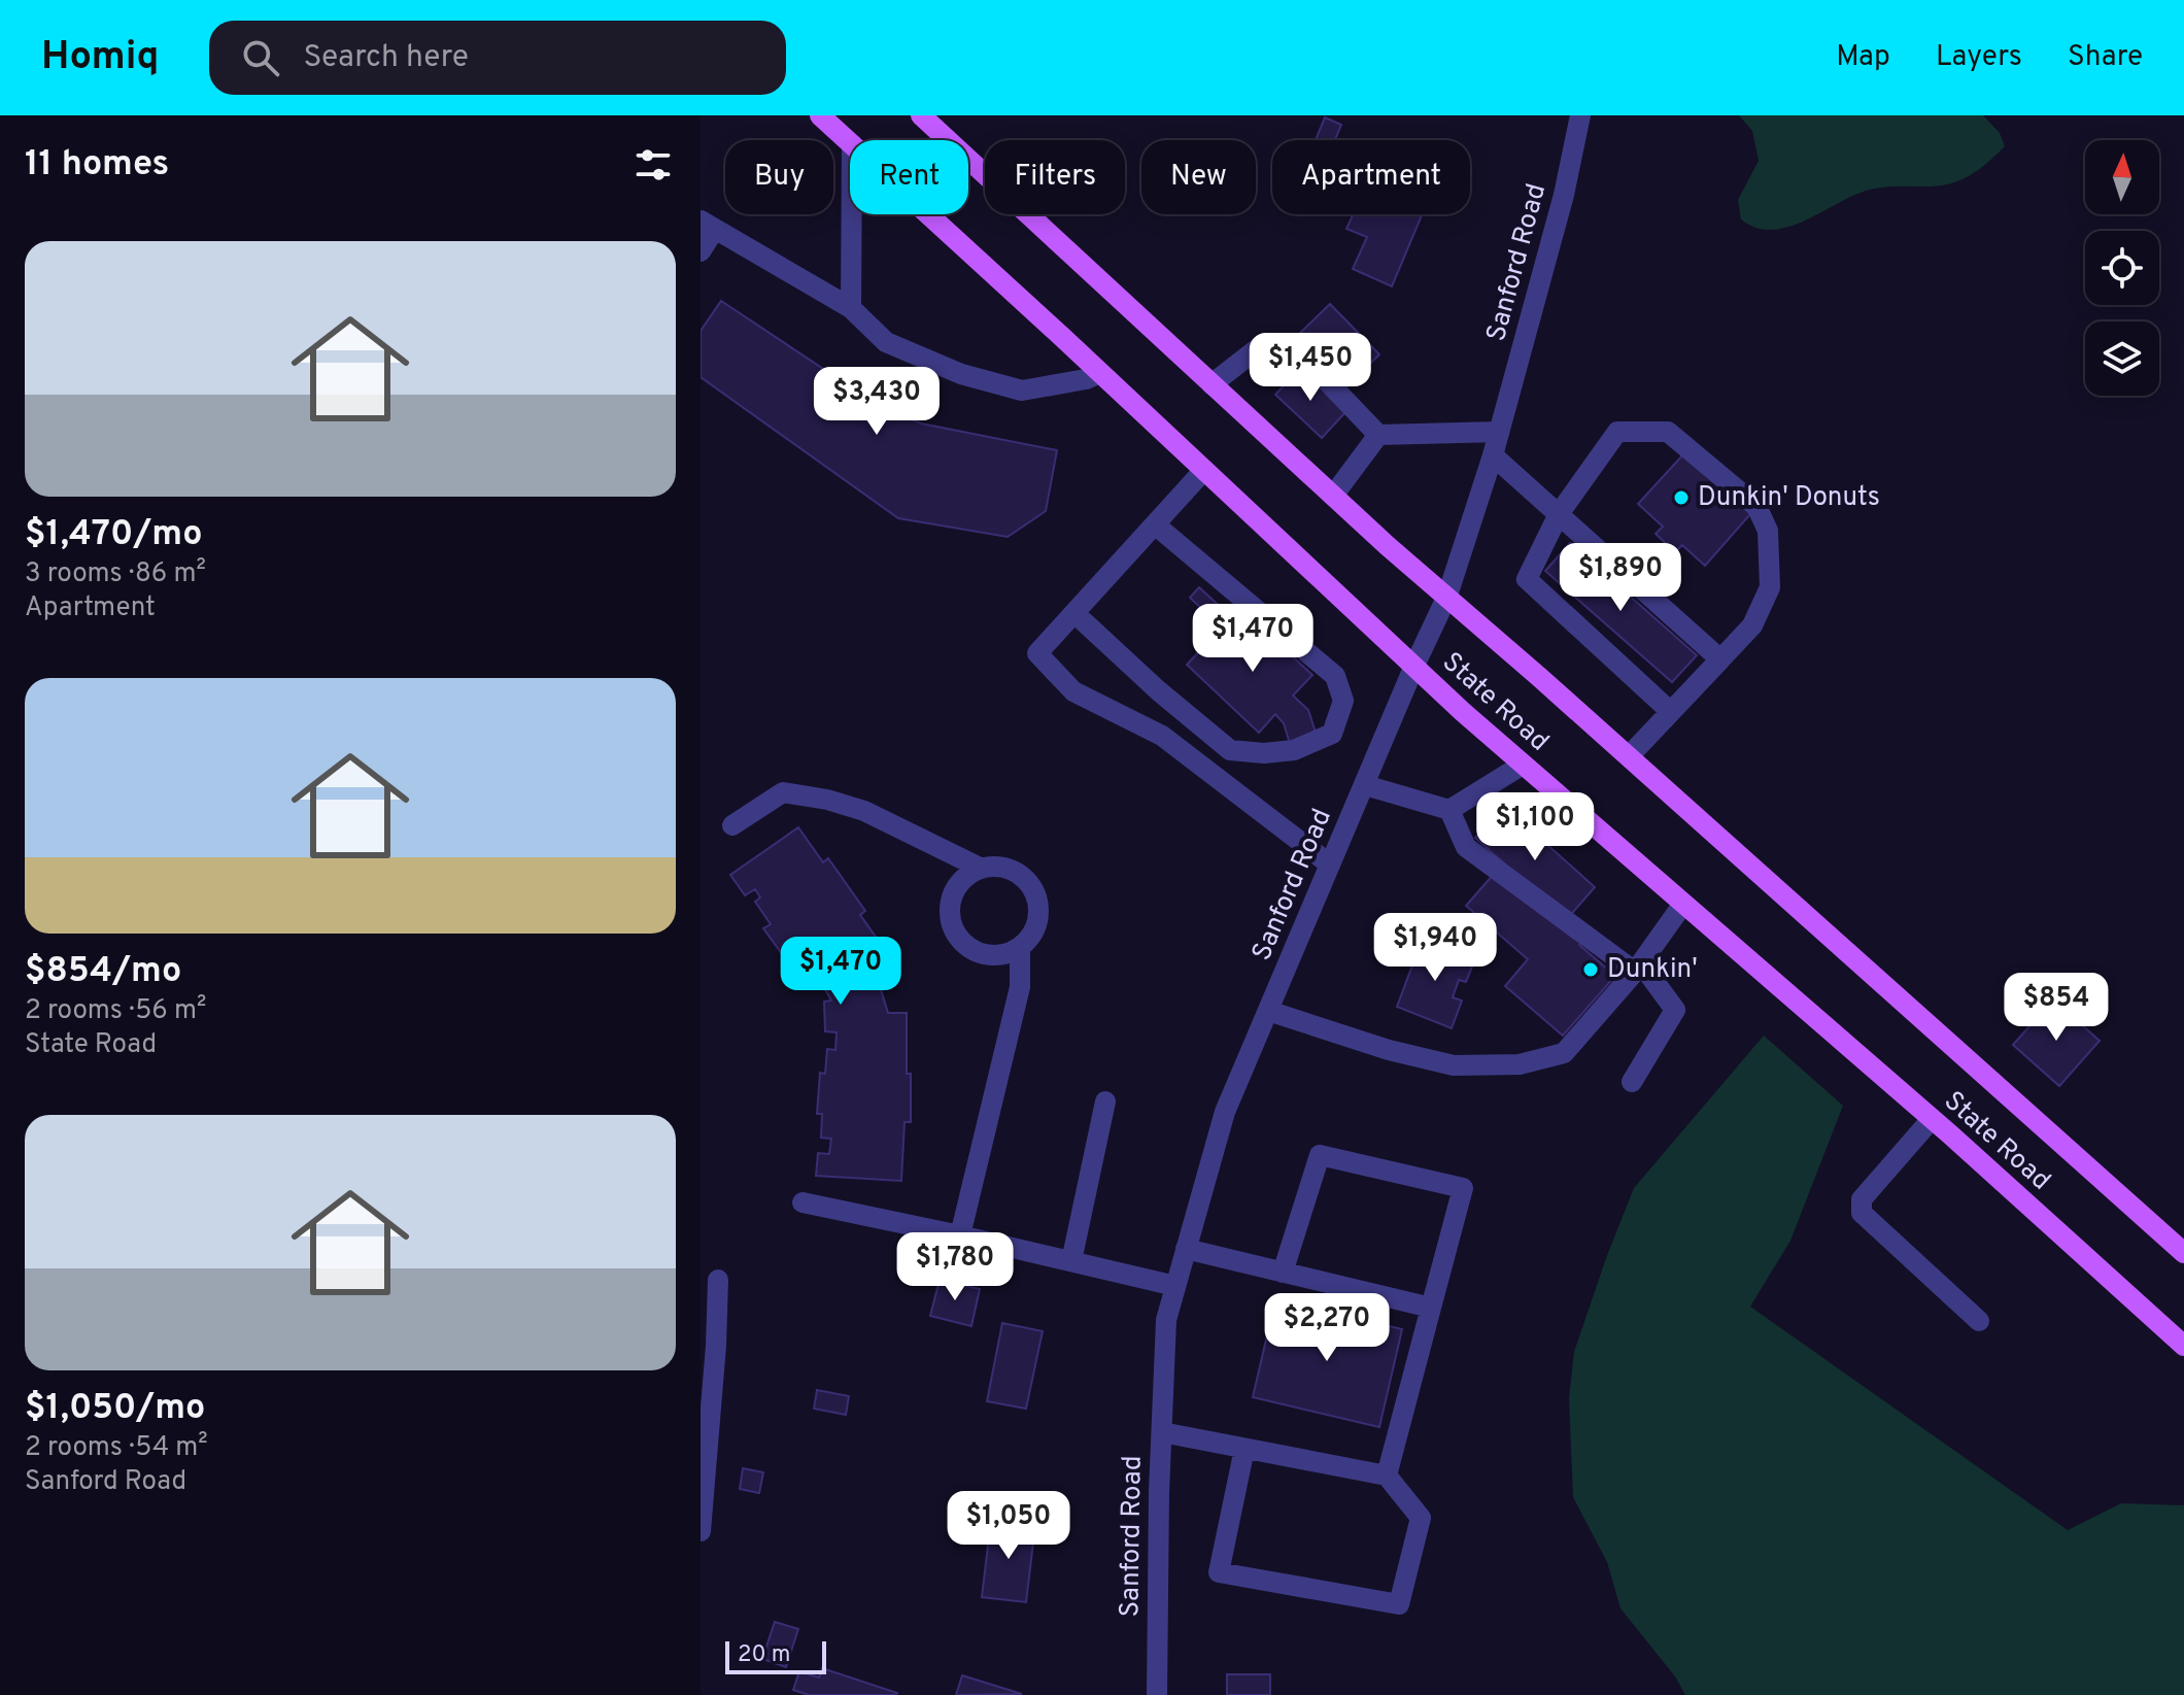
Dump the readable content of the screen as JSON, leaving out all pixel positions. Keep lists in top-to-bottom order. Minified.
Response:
{"streets":{"main road":["State Road"],"street":["Sanford Road"]},"crossings":[["Sanford Road","State Road"]],"places":["Dunkin' Donuts","Dunkin'"],"scale_bar":"20 m","north":"top","page":{"header":"Homiq","search":"Search here","nav":["Map","Layers","Share"],"heading":"11 homes","chip":["Buy","Rent","Filters","New","Apartment"],"list":[{"name":"$1,470/mo","note":"3 rooms · 86 m² · Apartment"},{"name":"$854/mo","note":"2 rooms · 56 m² · State Road"},{"name":"$1,050/mo","note":"2 rooms · 54 m² · Sanford Road"}],"price":["$1,450","$3,430","$1,890","$1,470","$1,100","$1,940","$1,470","$854","$1,780","$2,270","$1,050"],"scale":"20 m"}}
